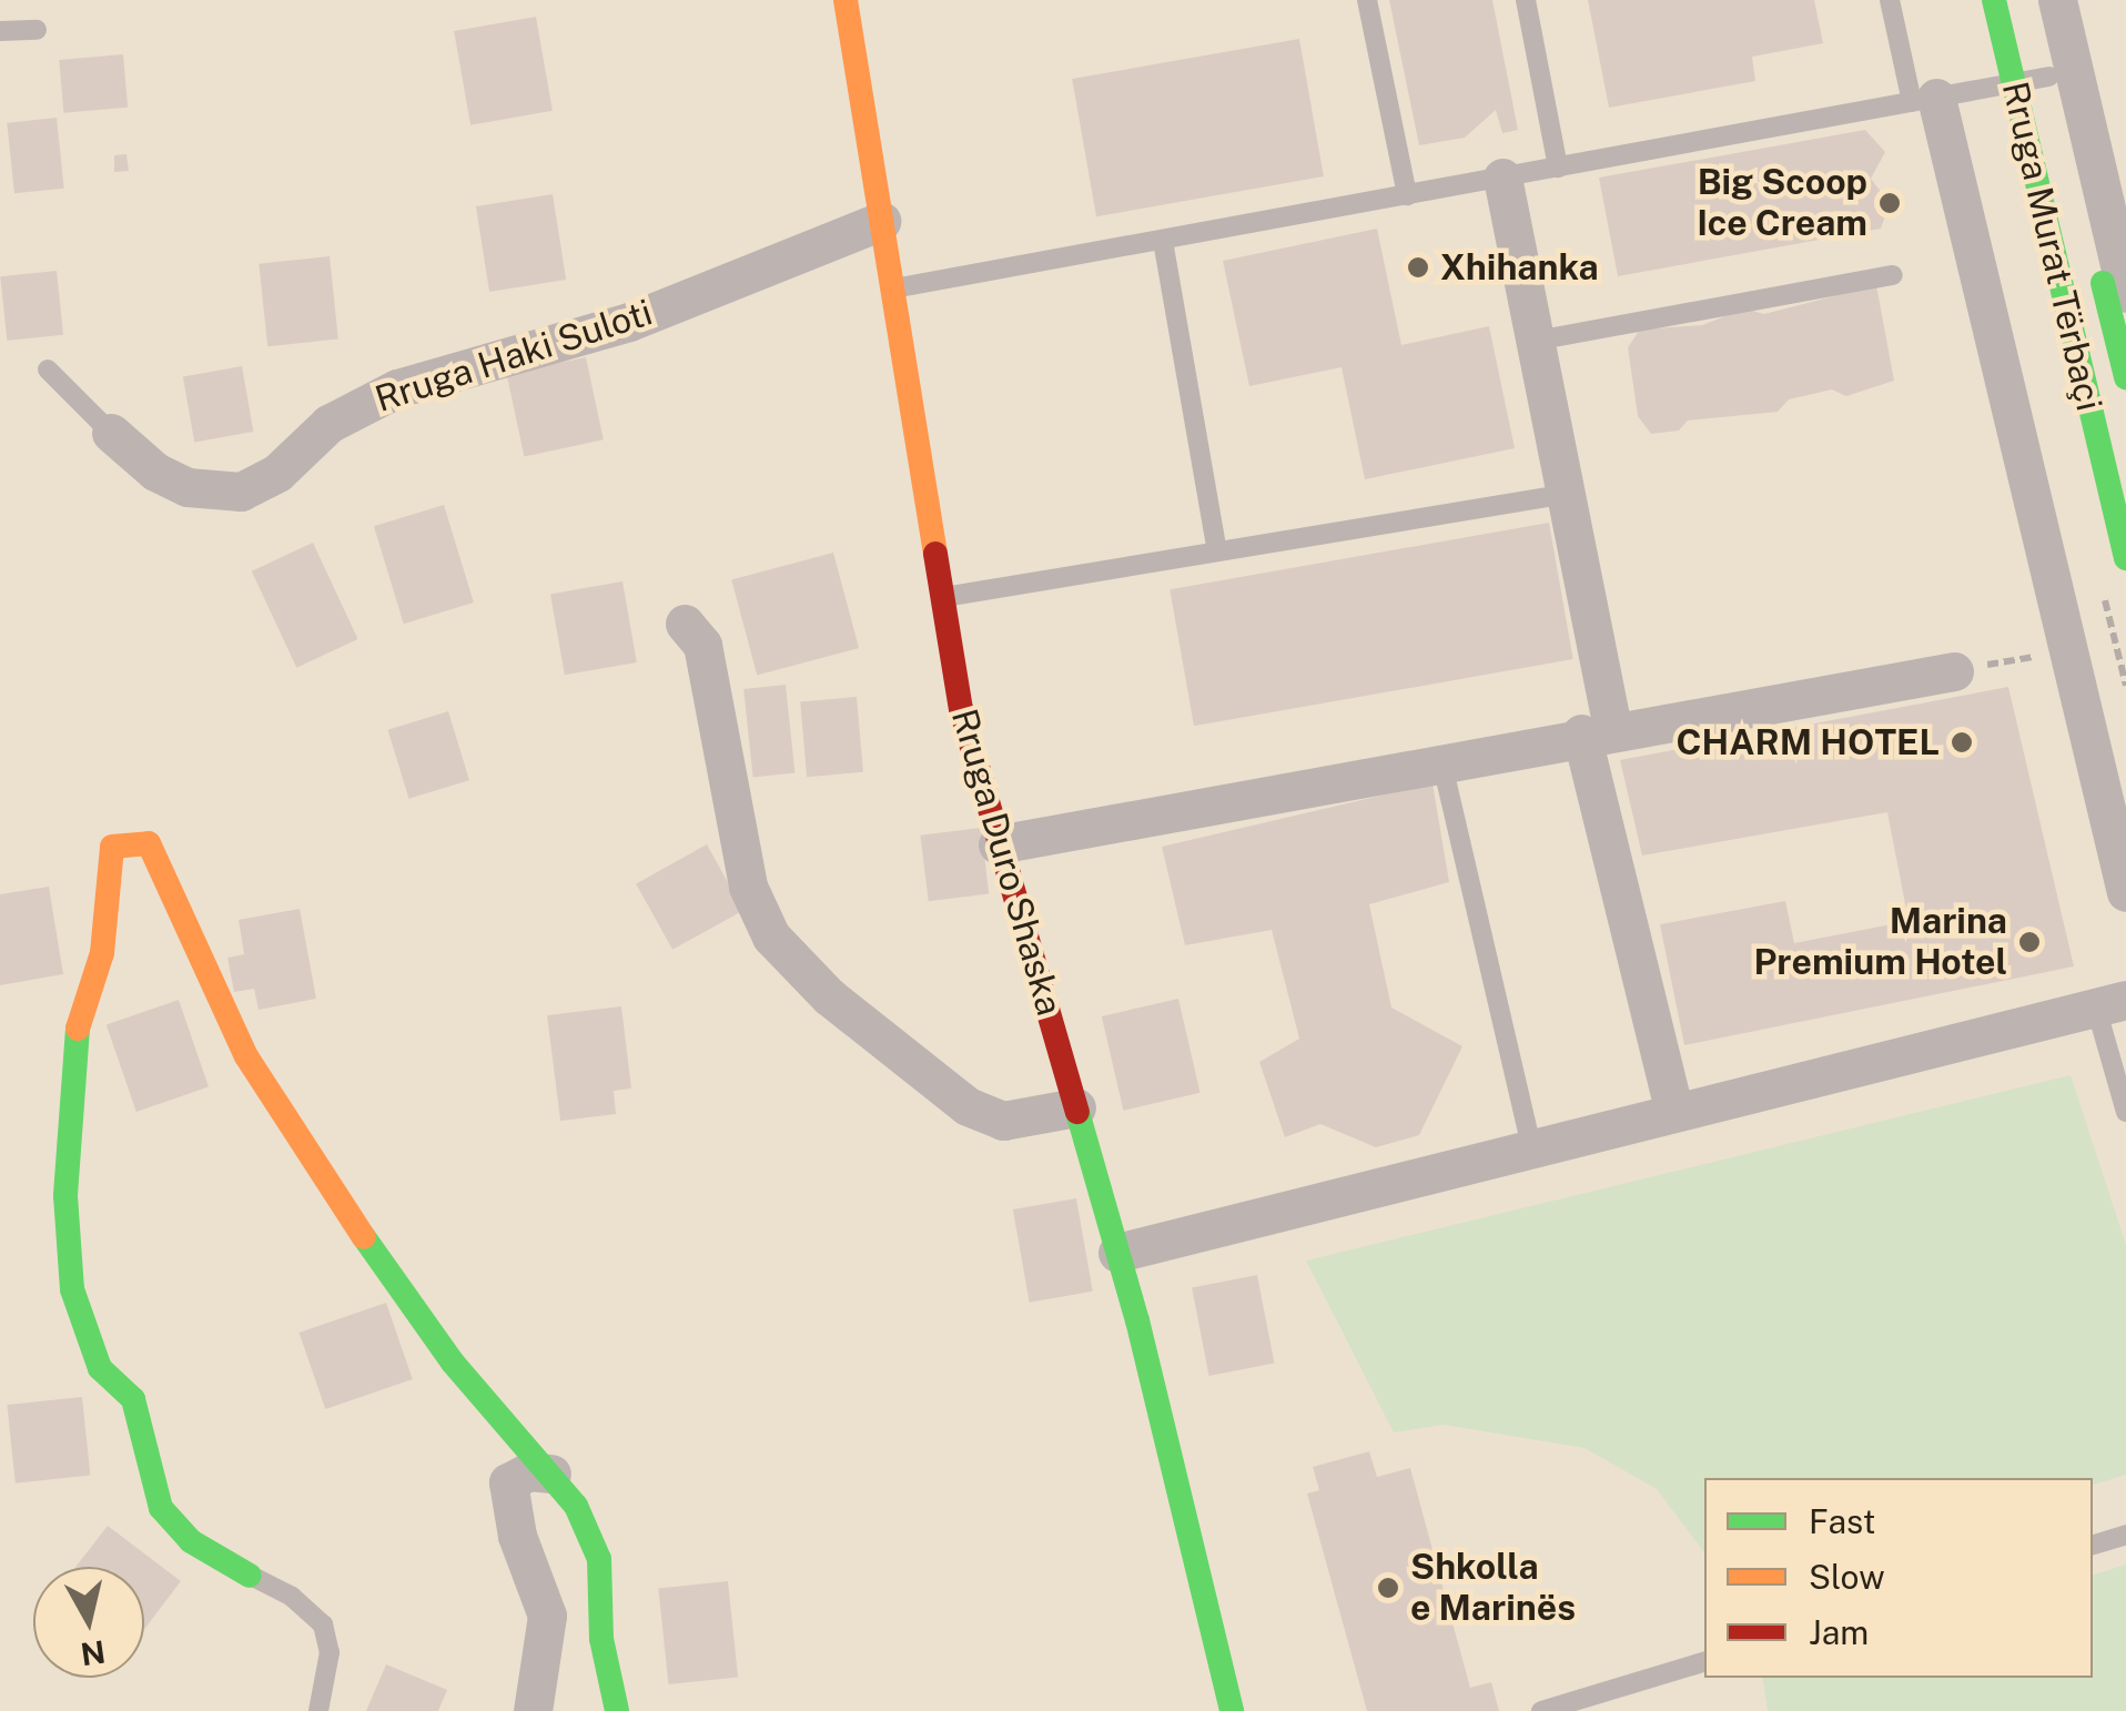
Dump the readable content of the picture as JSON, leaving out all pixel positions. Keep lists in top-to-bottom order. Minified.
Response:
{"streets":{"main road":["Rruga Murat Tërbaçi","Rruga Duro Shaska"],"street":["Rruga Haki Suloti"]},"crossings":[["Rruga Haki Suloti","Rruga Duro Shaska"]],"places":["Big Scoop Ice Cream","Xhihanka","CHARM HOTEL","Marina Premium Hotel","Shkolla e Marinës"],"legend":["Fast","Slow","Jam"],"north":"bottom"}
